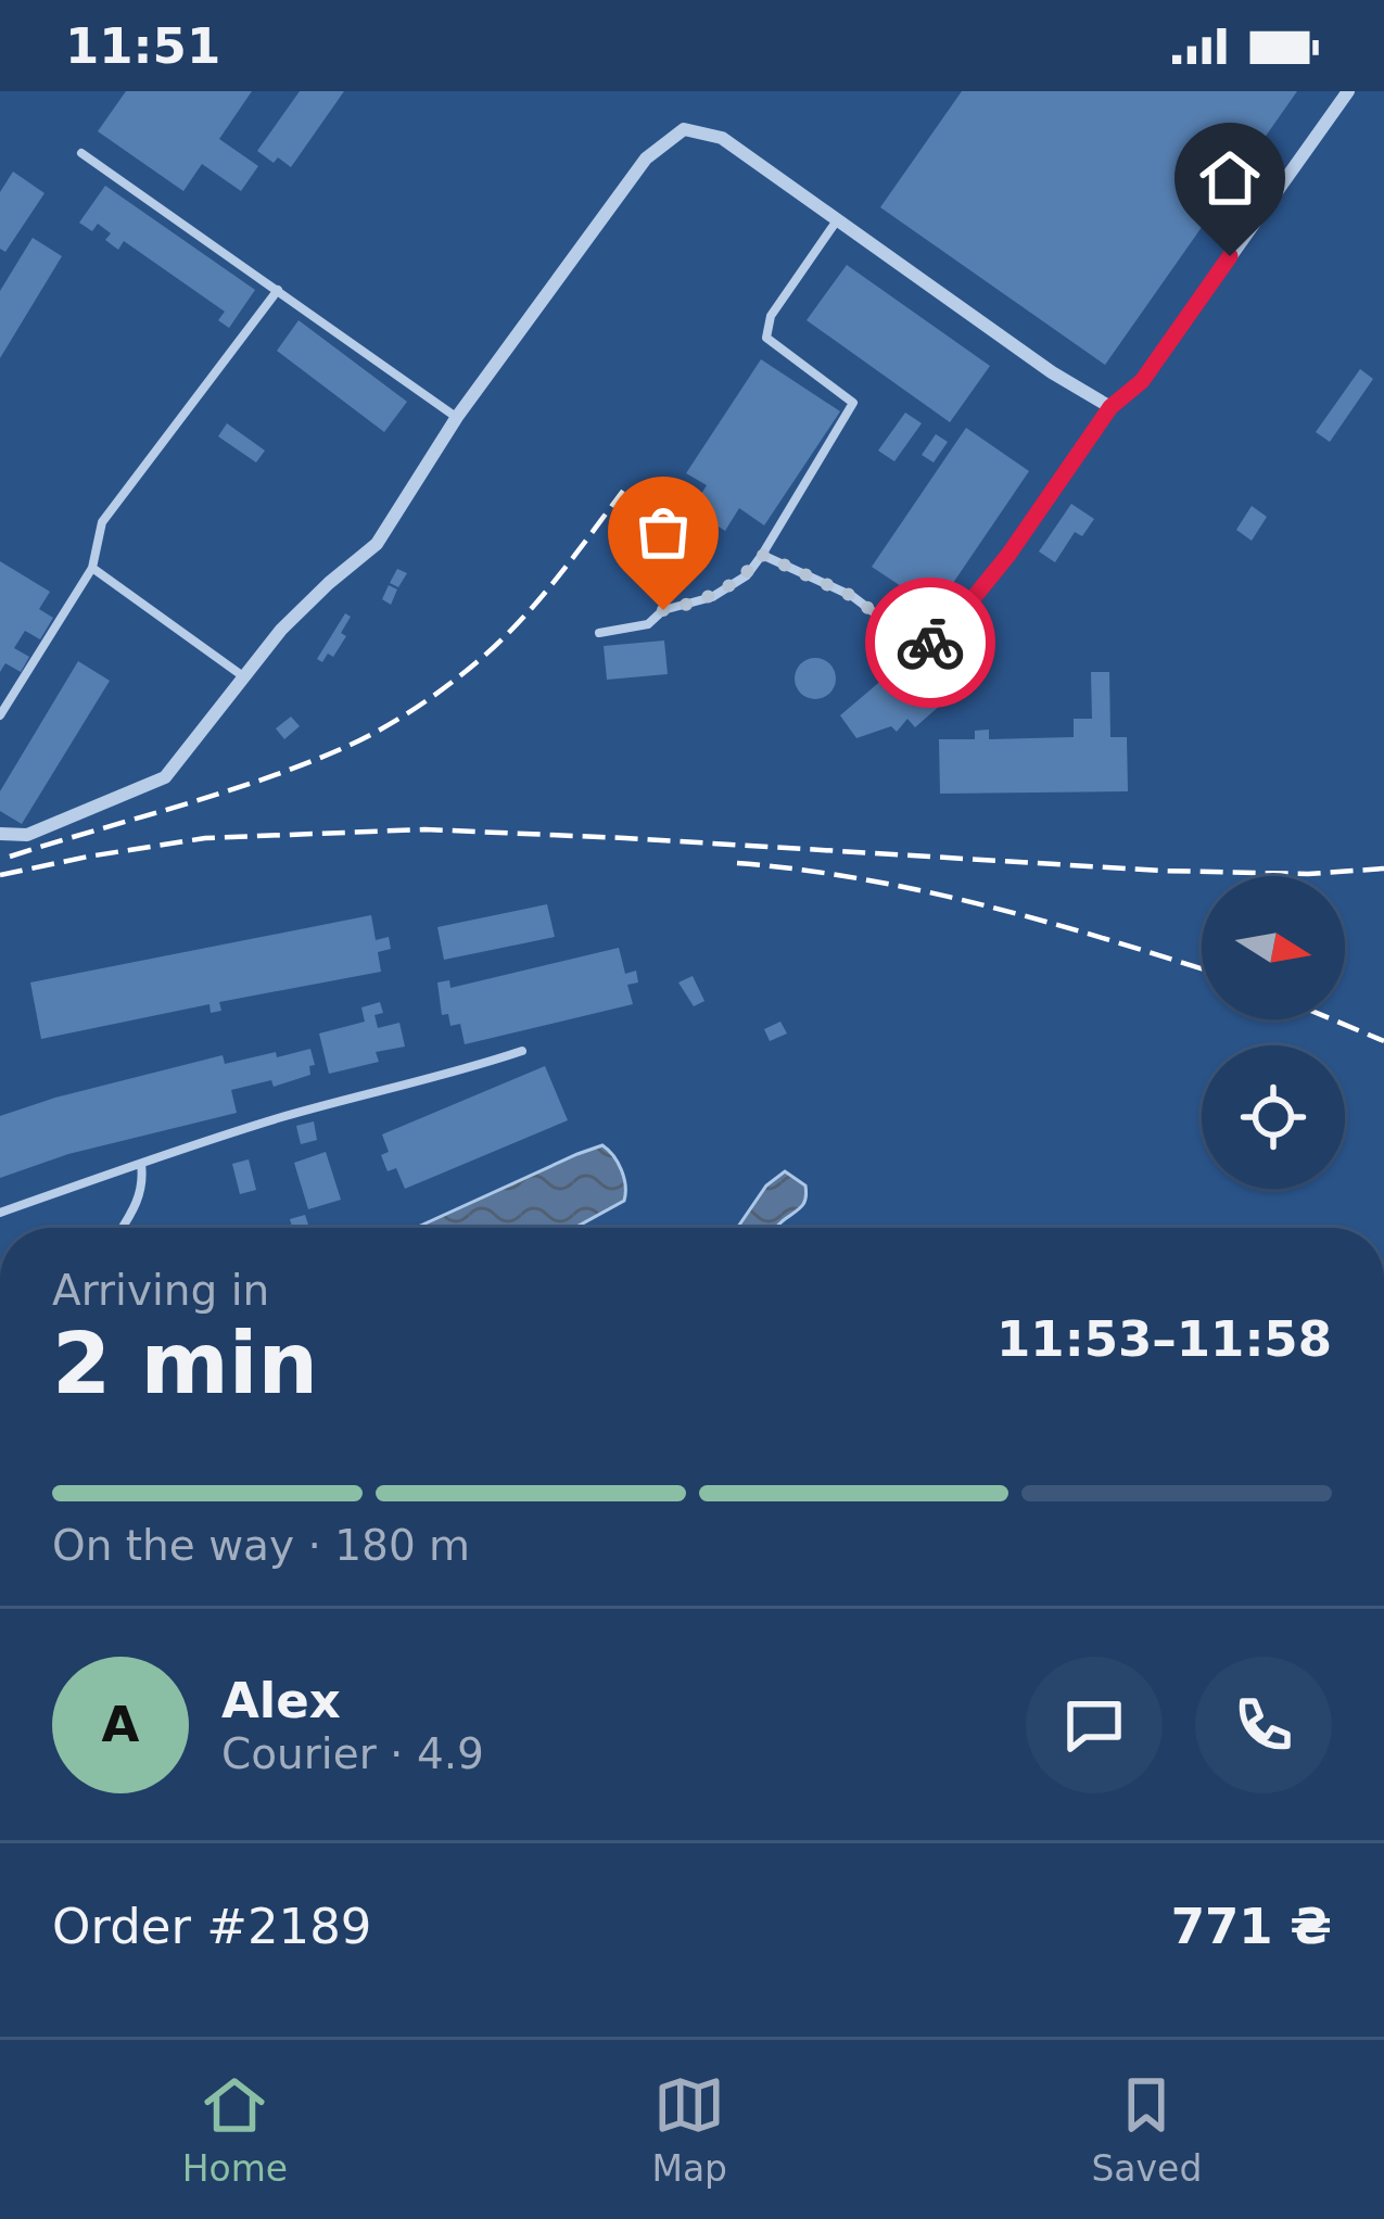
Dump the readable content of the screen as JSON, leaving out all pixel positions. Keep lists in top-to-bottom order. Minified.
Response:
{"north":"right","page":{"status":"11:51","heading":["2 min","Arriving in","11:53–11:58"],"panel":["Alex","Courier · 4.9","Order #2189","771 ₴"],"bar":"On the way · 180 m","round":"A","tabs":["Home","Map","Saved"]}}
